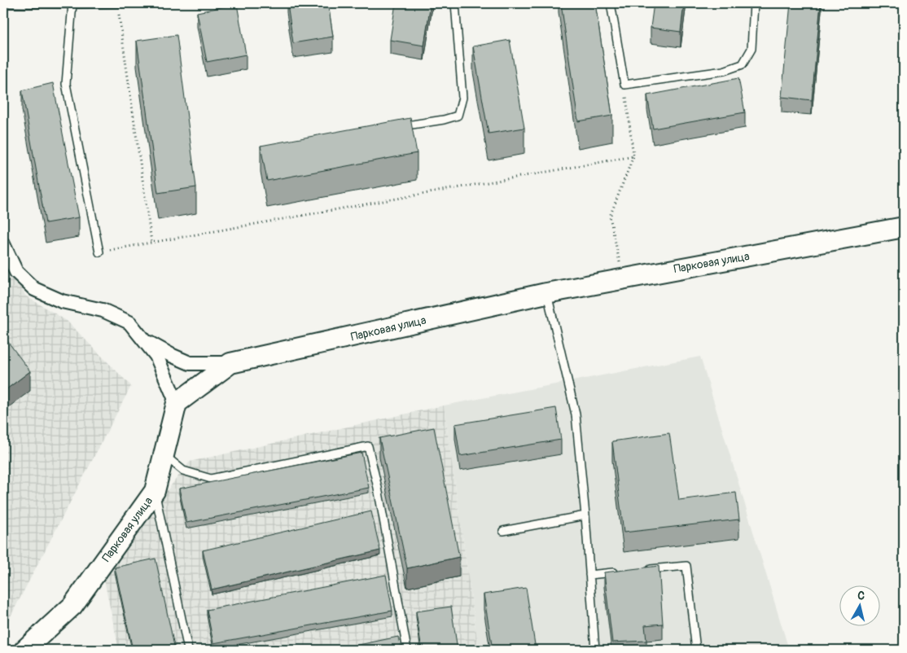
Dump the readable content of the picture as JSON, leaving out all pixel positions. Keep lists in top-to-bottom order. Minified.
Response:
{"streets":{"street":["Парковая улица"]},"north":"top"}
